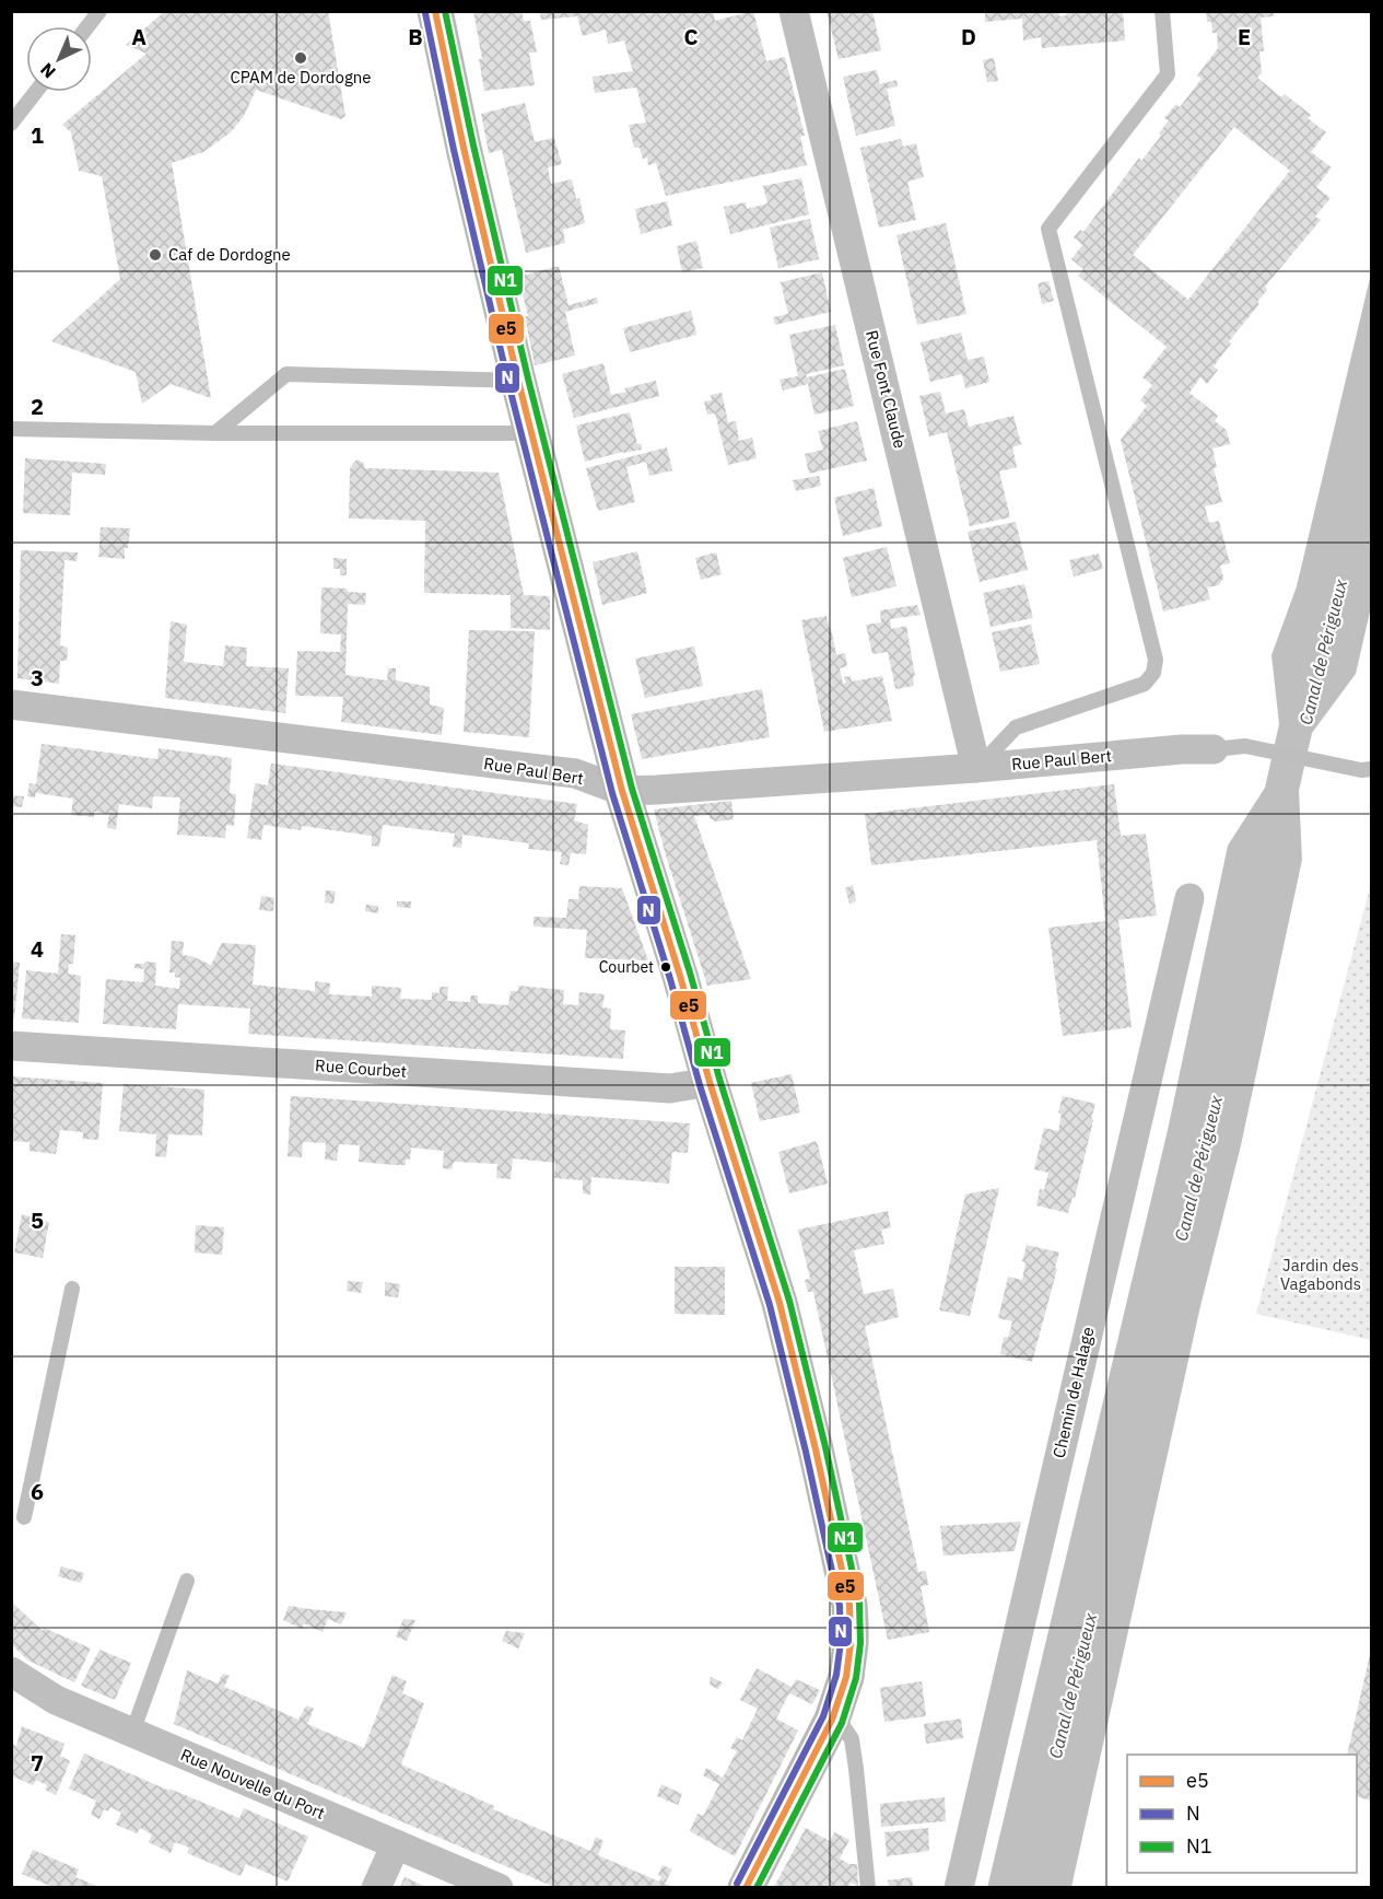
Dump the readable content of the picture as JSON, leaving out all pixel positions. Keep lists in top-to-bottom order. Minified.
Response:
{"streets":{"street":["Rue Font Claude","Rue Paul Bert","Rue Courbet","Chemin de Halage","Rue Nouvelle du Port"]},"crossings":[["Rue Font Claude","Rue Paul Bert"]],"water":["Canal de Périgueux"],"parks":["Jardin des Vagabonds"],"places":["CPAM de Dordogne","Caf de Dordogne","Courbet"],"lines":["transit line e5","transit line N1","transit line N"],"legend":["e5","N","N1"],"north":"bottom left","grid":{"columns":["A","B","C","D","E"],"rows":["1","2","3","4","5","6","7"]}}
